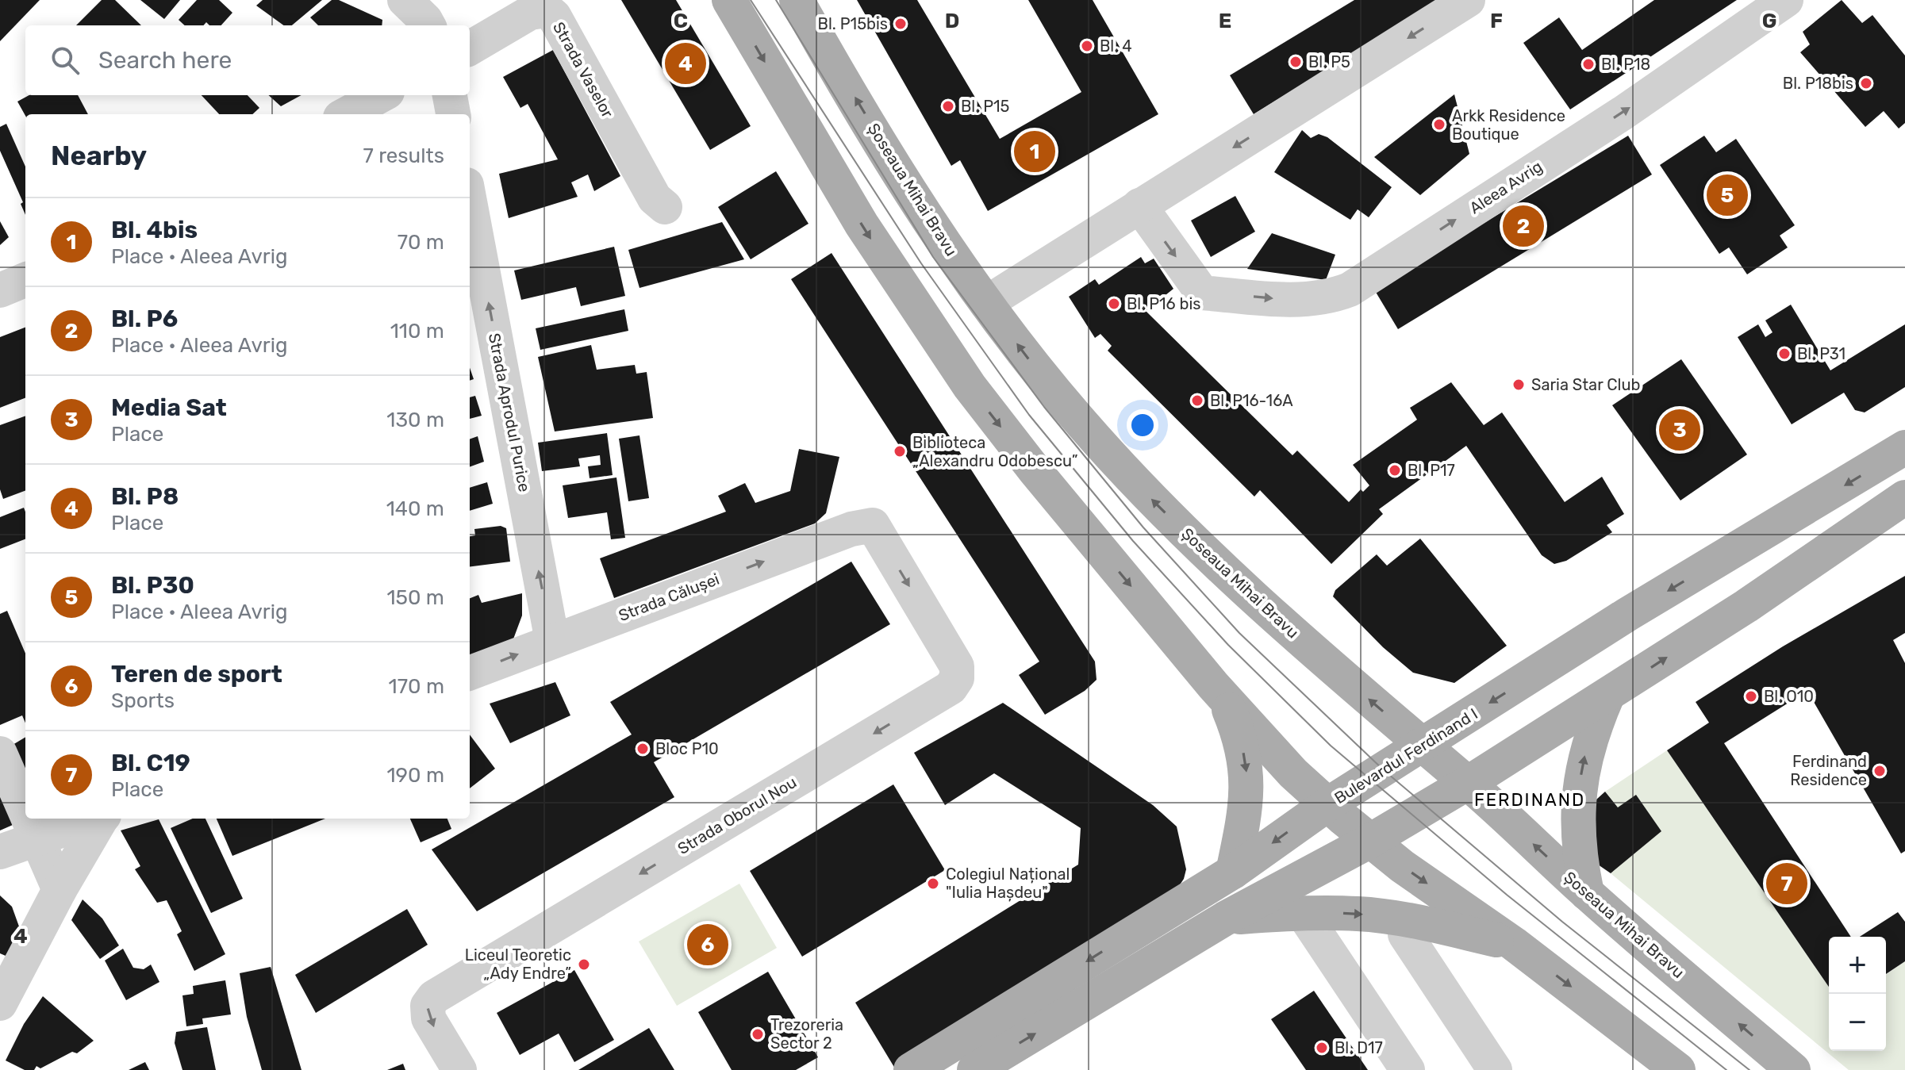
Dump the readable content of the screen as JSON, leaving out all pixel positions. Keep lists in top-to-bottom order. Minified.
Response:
{"streets":{"main road":["Șoseaua Mihai Bravu","Bulevardul Ferdinand I"],"street":["Strada Vaselor","Aleea Avrig","Strada Aprodul Purice","Strada Călușei","Strada Oborul Nou"]},"crossings":[["Șoseaua Mihai Bravu","Bulevardul Ferdinand I"],["Strada Aprodul Purice","Strada Călușei"],["Strada Călușei","Strada Oborul Nou"]],"one_way":["Strada Aprodul Purice","Strada Călușei"],"districts":["FERDINAND"],"places":["Bl. P15bis","Bl. 4","Bl. P5","Bl. P18","Bl. P18bis","Bl. P15","Arkk Residence Boutique","Bl. P16 bis","Bl. P31","Saria Star Club","Bl. P16-16A","Biblioteca „Alexandru Odobescu”","Bl. P17","Bl. O10","Bloc P10","Ferdinand Residence","Colegiul Național \"Iulia Hașdeu\"","Liceul Teoretic „Ady Endre”","Trezoreria Sector 2","Bl. D17"],"page":{"search":"Search here","pins":["4","1","5","2","3","7","6"],"heading":["Nearby","7 results"],"list":[{"mark":"1","name":"Bl. 4bis","note":"Place · Aleea Avrig","value":"70 m"},{"mark":"2","name":"Bl. P6","note":"Place · Aleea Avrig","value":"110 m"},{"mark":"3","name":"Media Sat","note":"Place","value":"130 m"},{"mark":"4","name":"Bl. P8","note":"Place","value":"140 m"},{"mark":"5","name":"Bl. P30","note":"Place · Aleea Avrig","value":"150 m"},{"mark":"6","name":"Teren de sport","note":"Sports","value":"170 m"},{"mark":"7","name":"Bl. C19","note":"Place","value":"190 m"}],"map_buttons":["+","−"]},"grid":{"columns":["C","D","E","F","G"],"rows":["4"]}}
